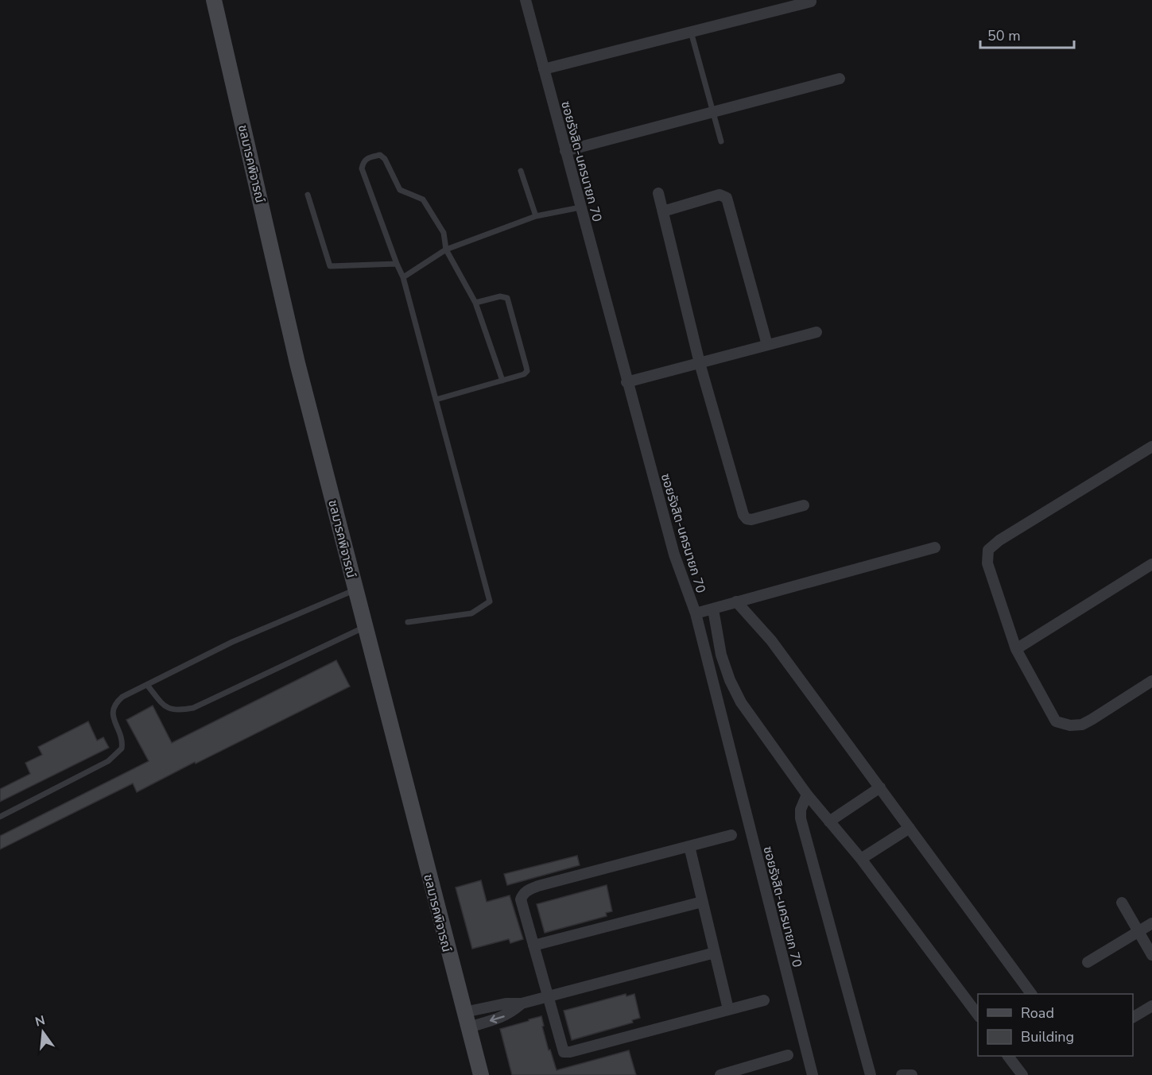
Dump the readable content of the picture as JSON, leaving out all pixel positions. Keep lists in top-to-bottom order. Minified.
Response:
{"streets":{"street":["ซอยรังสิต-นครนายก 70","ชลมารคพิจารณ์"]},"legend":["Road","Building"],"scale_bar":"50 m","north":"top"}
